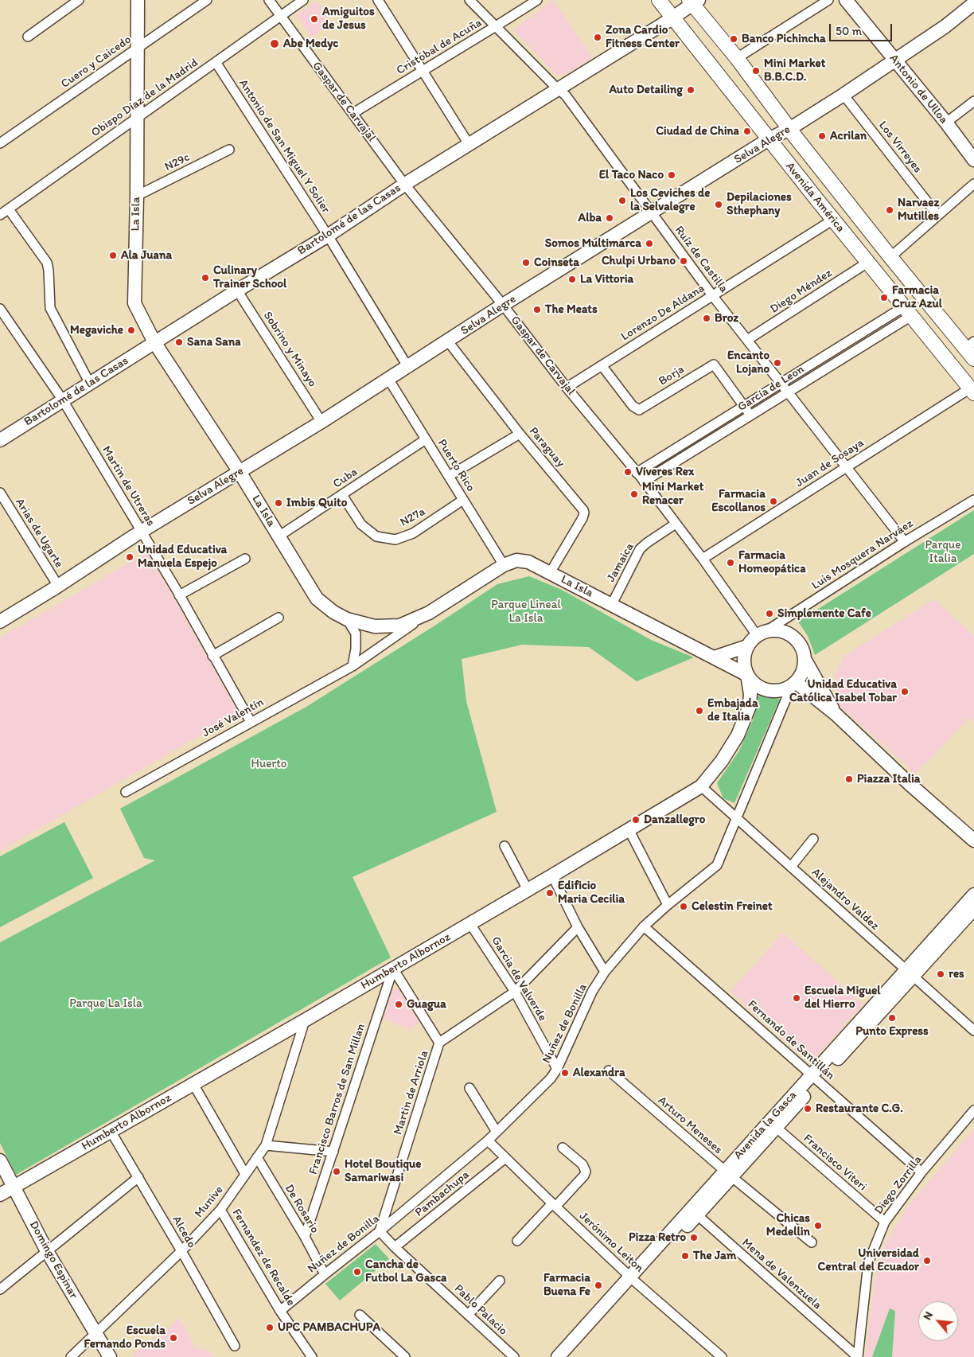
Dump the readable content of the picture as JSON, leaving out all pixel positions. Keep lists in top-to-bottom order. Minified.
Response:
{"streets":{"main road":["Avenida América"],"street":["Cristóbal de Acuña","Cuero y Caicedo","Antonio de Ulloa","Obispo Díaz de la Madrid","Gaspar de Carvajal","Selva Alegre","Antonio de San Miguel Y Solier","Los Virreyes","N29c","La Isla","Bartolomé de las Casas","Ruíz de Castilla","Diego Méndez","Lorenzo De Aldana","Sobrino y Minayo","Borja","García de Leon","Paraguay","Juan de Sosaya","Puerto Rico","Cuba","Martin de Utreras","N27a","Arias de Ugarte","Luis Mosquera Narváez","Jamaica","José Valentín","Alejandro Valdez","Humberto Albornoz","Garcia de Valverde","Nuñez de Bonilla","Fernando de Santillán","Martin de Arriola","Francisco Barros de San Millan","Arturo Meneses","Avenida la Gasca","Francisco Viteri","Diego Zorrilla","Pambachupa","Munive","De Rosario","Alcedo","Jerónimo Leiton","Fernandez de Recalde","Domingo Espinar","Mena de Valenzuela","Pablo Palacio"]},"crossings":[["Cristóbal de Acuña","Gaspar de Carvajal"],["Cristóbal de Acuña","Ruíz de Castilla"],["Cuero y Caicedo","La Isla"],["Antonio de Ulloa","Selva Alegre"],["Obispo Díaz de la Madrid","Gaspar de Carvajal"],["Obispo Díaz de la Madrid","Antonio de San Miguel Y Solier"],["Obispo Díaz de la Madrid","La Isla"],["Gaspar de Carvajal","Selva Alegre"],["Gaspar de Carvajal","La Isla"],["Gaspar de Carvajal","Bartolomé de las Casas"],["Gaspar de Carvajal","Lorenzo De Aldana"],["Gaspar de Carvajal","García de Leon"],["Gaspar de Carvajal","Juan de Sosaya"],["Gaspar de Carvajal","Luis Mosquera Narváez"],["Gaspar de Carvajal","Jamaica"],["Gaspar de Carvajal","Humberto Albornoz"],["Gaspar de Carvajal","Nuñez de Bonilla"],["Selva Alegre","Antonio de San Miguel Y Solier"],["Selva Alegre","Los Virreyes"],["Selva Alegre","Avenida América"],["Selva Alegre","La Isla"],["Selva Alegre","Ruíz de Castilla"],["Selva Alegre","Sobrino y Minayo"],["Selva Alegre","Paraguay"],["Selva Alegre","Puerto Rico"],["Selva Alegre","Martin de Utreras"],["Selva Alegre","Arias de Ugarte"],["Antonio de San Miguel Y Solier","Bartolomé de las Casas"],["N29c","La Isla"],["Avenida América","Bartolomé de las Casas"],["Avenida América","Diego Méndez"],["Avenida América","Lorenzo De Aldana"],["Avenida América","García de Leon"],["Avenida América","Juan de Sosaya"],["La Isla","Bartolomé de las Casas"],["La Isla","Paraguay"],["La Isla","Puerto Rico"],["La Isla","Cuba"],["La Isla","Luis Mosquera Narváez"],["La Isla","Jamaica"],["La Isla","José Valentín"],["La Isla","Humberto Albornoz"],["La Isla","Nuñez de Bonilla"],["Bartolomé de las Casas","Ruíz de Castilla"],["Bartolomé de las Casas","Sobrino y Minayo"],["Bartolomé de las Casas","Martin de Utreras"],["Ruíz de Castilla","Diego Méndez"],["Ruíz de Castilla","Lorenzo De Aldana"],["Ruíz de Castilla","García de Leon"],["Ruíz de Castilla","Juan de Sosaya"],["Ruíz de Castilla","Luis Mosquera Narváez"],["Lorenzo De Aldana","Borja"],["Borja","García de Leon"],["Puerto Rico","Cuba"],["Puerto Rico","N27a"],["Cuba","N27a"],["Martin de Utreras","José Valentín"],["Luis Mosquera Narváez","Humberto Albornoz"],["Luis Mosquera Narváez","Nuñez de Bonilla"],["Alejandro Valdez","Humberto Albornoz"],["Alejandro Valdez","Nuñez de Bonilla"],["Alejandro Valdez","Avenida la Gasca"],["Humberto Albornoz","Garcia de Valverde"],["Humberto Albornoz","Nuñez de Bonilla"],["Humberto Albornoz","Francisco Barros de San Millan"],["Humberto Albornoz","Munive"],["Humberto Albornoz","Alcedo"],["Humberto Albornoz","Domingo Espinar"],["Garcia de Valverde","Nuñez de Bonilla"],["Garcia de Valverde","Martin de Arriola"],["Nuñez de Bonilla","Fernando de Santillán"],["Nuñez de Bonilla","Martin de Arriola"],["Nuñez de Bonilla","De Rosario"],["Nuñez de Bonilla","Jerónimo Leiton"],["Nuñez de Bonilla","Fernandez de Recalde"],["Nuñez de Bonilla","Pablo Palacio"],["Fernando de Santillán","Avenida la Gasca"],["Fernando de Santillán","Diego Zorrilla"],["Martin de Arriola","Pablo Palacio"],["Francisco Barros de San Millan","De Rosario"],["Arturo Meneses","Avenida la Gasca"],["Avenida la Gasca","Francisco Viteri"],["Avenida la Gasca","Jerónimo Leiton"],["Avenida la Gasca","Mena de Valenzuela"],["Francisco Viteri","Diego Zorrilla"],["Diego Zorrilla","Mena de Valenzuela"],["Pambachupa","Jerónimo Leiton"],["Pambachupa","Pablo Palacio"],["Munive","De Rosario"],["Munive","Alcedo"],["Munive","Fernandez de Recalde"],["Munive","Domingo Espinar"]],"parks":["Parque Italia","Parque Lineal La Isla","Huerto","Parque La Isla"],"places":["Amiguitos de Jesus","Zona Cardio Fitness Center","Banco Pichincha","Abe Medyc","Mini Market B.B.C.D.","Auto Detailing","Ciudad de China","Acrilan","El Taco Naco","Los Ceviches de la Selvalegre","Depilaciones Sthephany","Narvaez Mutilles","Alba","Somos Multimarca","Ala Juana","Chulpi Urbano","Coinseta","Culinary Trainer School","La Vittoria","Farmacia Cruz Azul","The Meats","Broz","Megaviche","Sana Sana","Encanto Lojano","Víveres Rex","Mini Market Renacer","Farmacia Escollanos","Imbis Quito","Unidad Educativa Manuela Espejo","Farmacia Homeopática","Simplemente Cafe","Unidad Educativa Católica Isabel Tobar","Embajada de Italia","Piazza Italia","Danzallegro","Edificio Maria Cecilia","Celestin Freinet","res","Escuela Miguel del Hierro","Guagua","Punto Express","Alexandra","Restaurante C.G.","Hotel Boutique Samariwasi","Chicas Medellin","Pizza Retro","The Jam","Universidad Central del Ecuador","Cancha de Futbol La Gasca","Farmacia Buena Fe","UPC PAMBACHUPA","Escuela Fernando Ponds"],"scale_bar":"50 m","north":"top left"}
